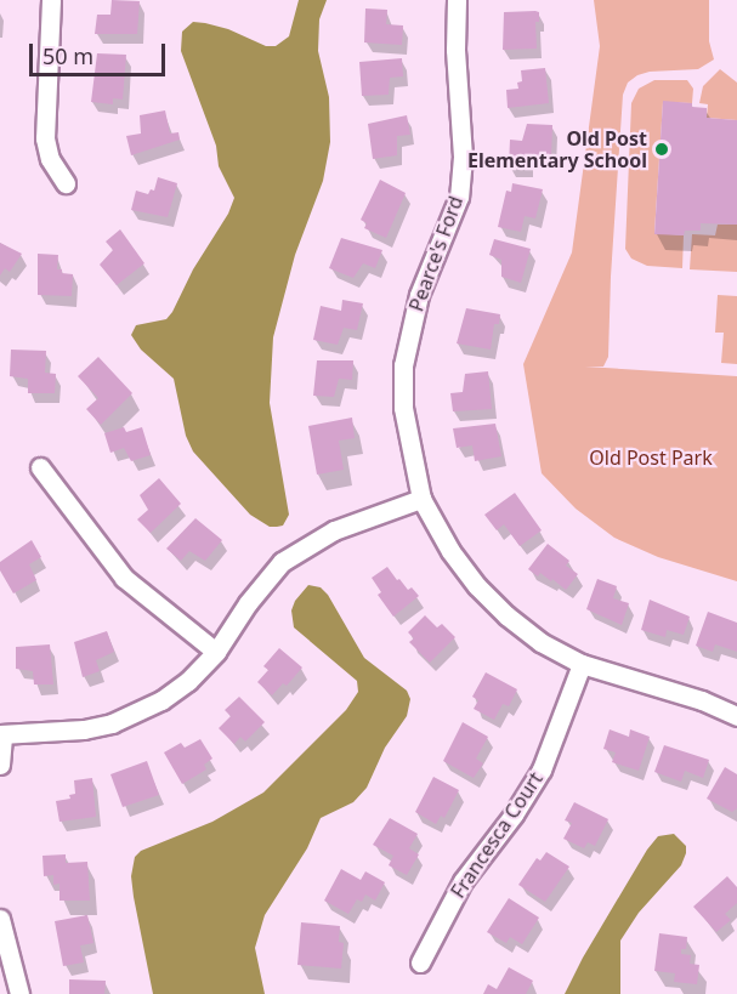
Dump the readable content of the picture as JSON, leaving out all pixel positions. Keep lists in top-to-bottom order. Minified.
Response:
{"streets":{"street":["Pearce's Ford","Francesca Court"]},"crossings":[["Pearce's Ford","Francesca Court"]],"parks":["Old Post Park"],"places":["Old Post Elementary School"],"scale_bar":"50 m"}
